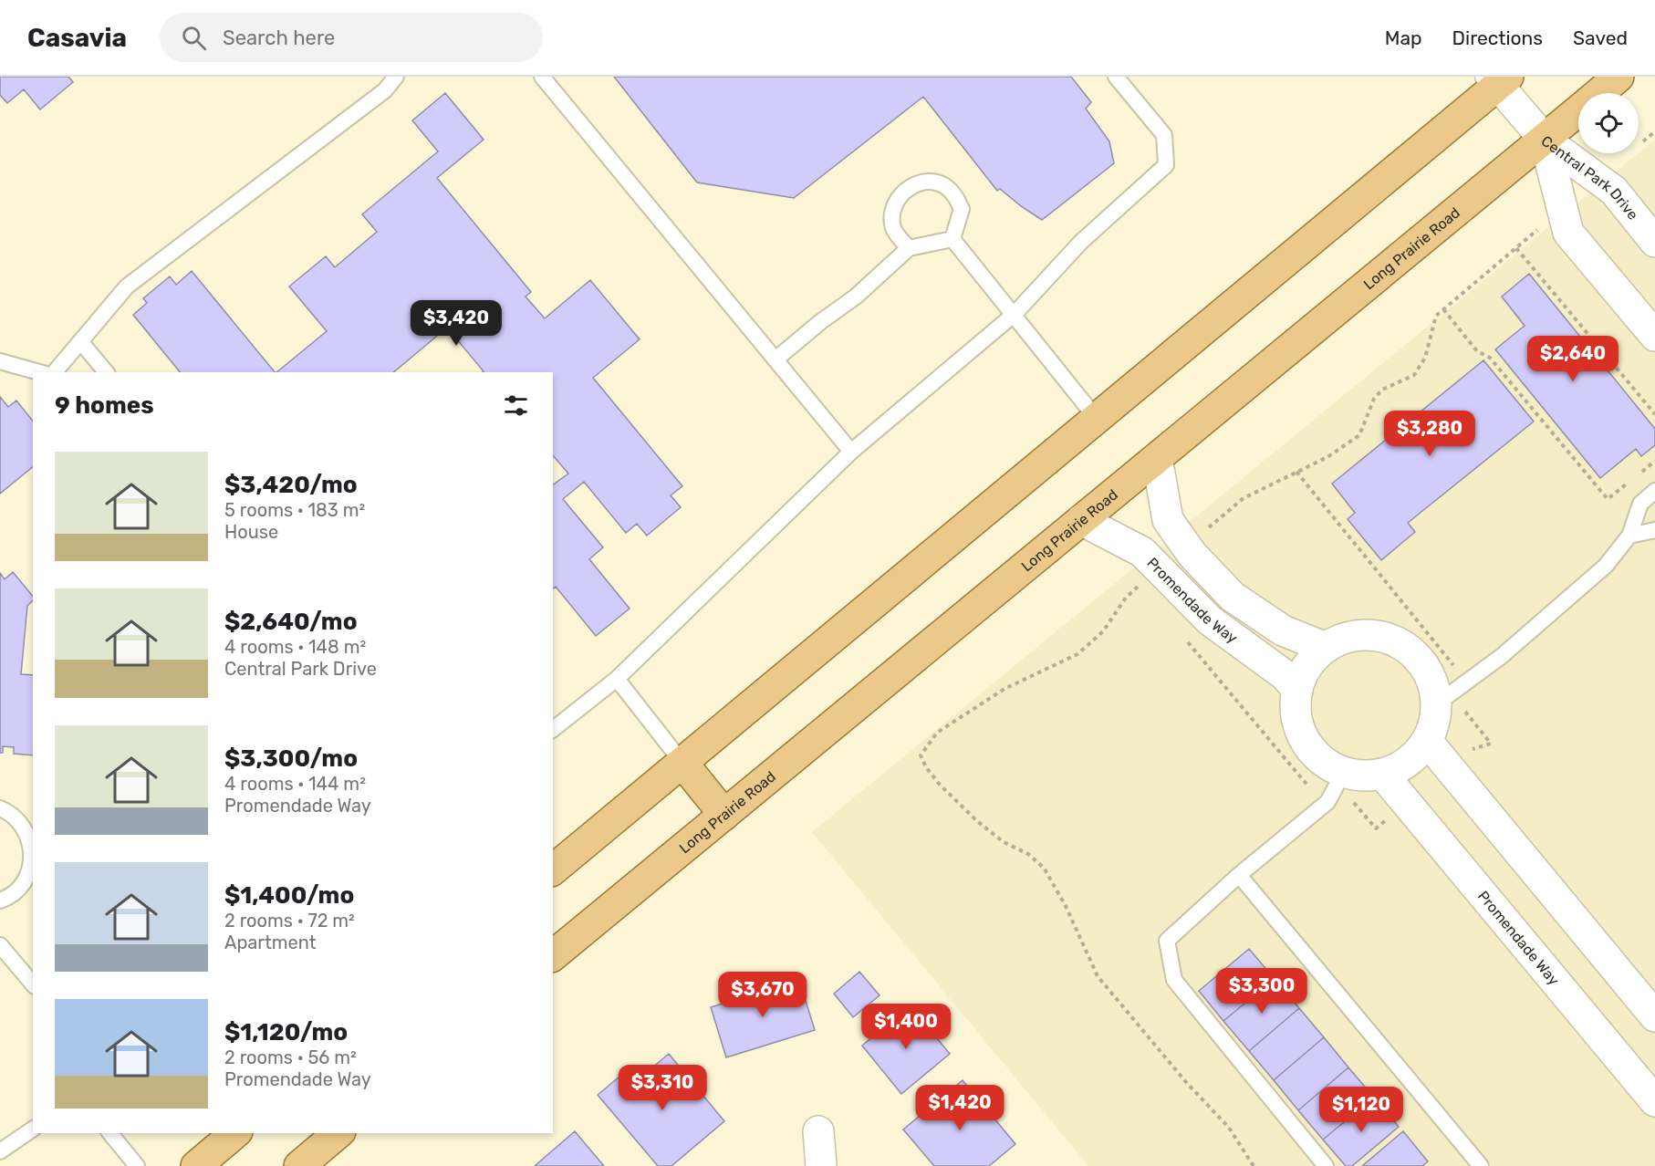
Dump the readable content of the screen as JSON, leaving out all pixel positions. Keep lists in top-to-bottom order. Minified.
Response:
{"streets":{"main road":["Long Prairie Road"],"street":["Central Park Drive","Promendade Way"]},"crossings":[["Central Park Drive","Long Prairie Road"],["Long Prairie Road","Promendade Way"]],"page":{"header":"Casavia","search":"Search here","nav":["Map","Directions","Saved"],"price":["$3,420","$2,640","$3,280","$3,300","$3,670","$1,400","$3,310","$1,420","$1,120"],"heading":"9 homes","list":[{"name":"$3,420/mo","note":"5 rooms · 183 m² · House"},{"name":"$2,640/mo","note":"4 rooms · 148 m² · Central Park Drive"},{"name":"$3,300/mo","note":"4 rooms · 144 m² · Promendade Way"},{"name":"$1,400/mo","note":"2 rooms · 72 m² · Apartment"},{"name":"$1,120/mo","note":"2 rooms · 56 m² · Promendade Way"}]}}
